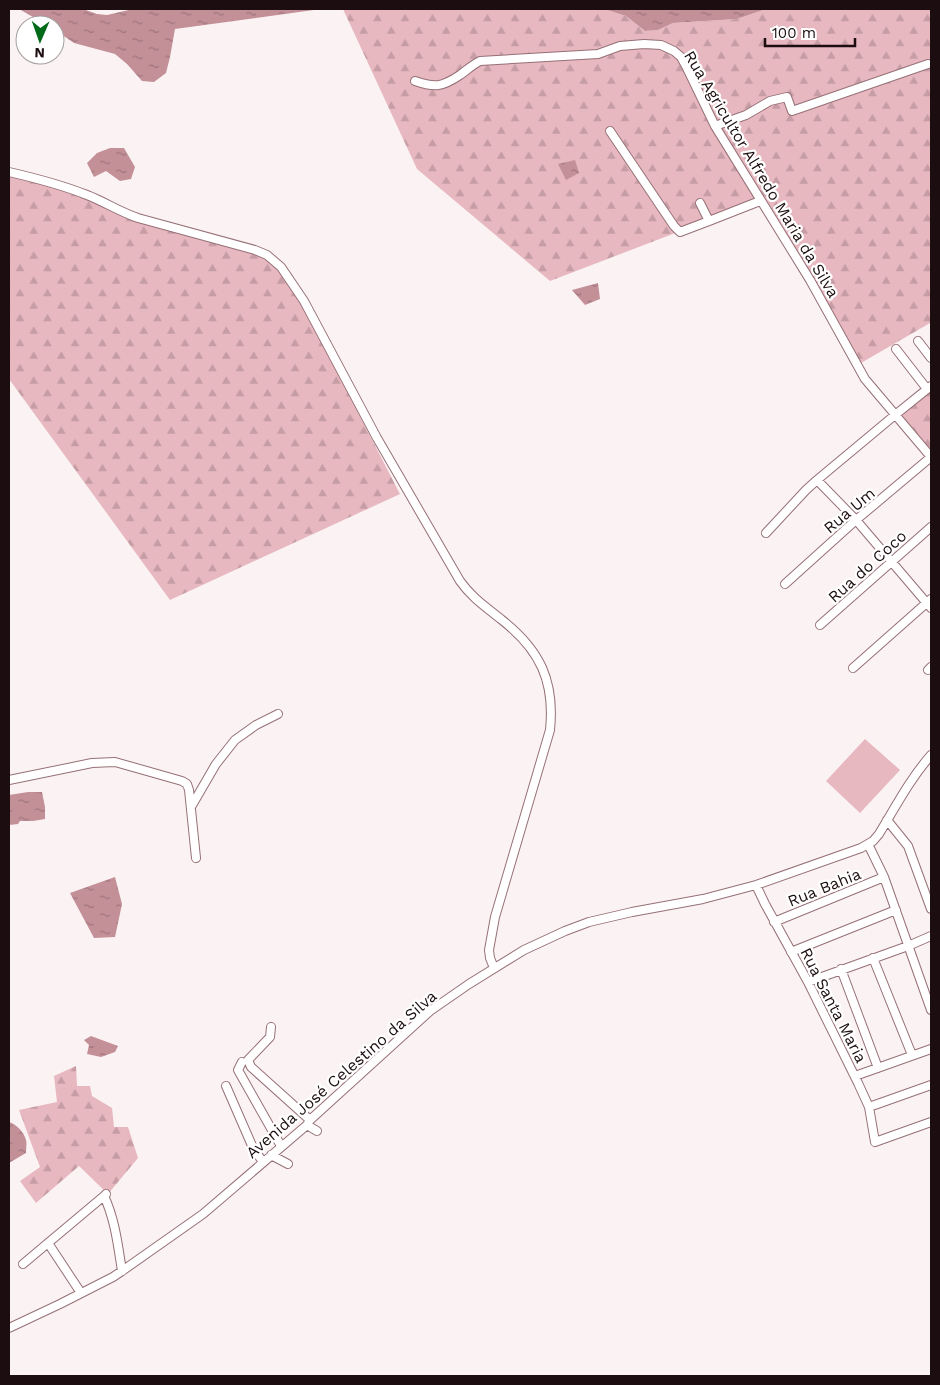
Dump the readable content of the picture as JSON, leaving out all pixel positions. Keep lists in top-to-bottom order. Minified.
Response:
{"streets":{"street":["Rua Agricultor Alfredo Maria da Silva","Rua Um","Rua do Coco","Rua Bahia","Rua Santa Maria","Avenida José Celestino da Silva"]},"crossings":[["Rua Agricultor Alfredo Maria da Silva","Rua Um"],["Rua Bahia","Rua Santa Maria"],["Rua Santa Maria","Avenida José Celestino da Silva"]],"scale_bar":"100 m","north":"bottom"}
